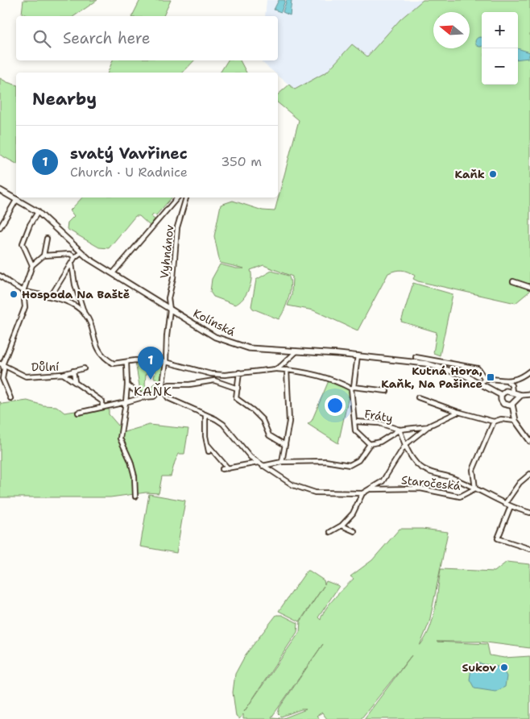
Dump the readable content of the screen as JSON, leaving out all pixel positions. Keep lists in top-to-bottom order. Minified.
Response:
{"streets":{"street":["Vyhnánov","Kolínská","Důlní","Fráty","Staročeská"]},"crossings":[["Vyhnánov","Kolínská"],["Kolínská","Fráty"]],"districts":["KAŇK"],"places":{"other":["Kaňk","Hospoda Na Baště","Sukov"],"transit":["Kutná Hora, Kaňk, Na Pašince"]},"north":"left","page":{"map_buttons":["+","−"],"search":"Search here","heading":"Nearby","list":[{"mark":"1","name":"svatý Vavřinec","note":"Church · U Radnice","value":"350 m"}],"pins":"1"}}
